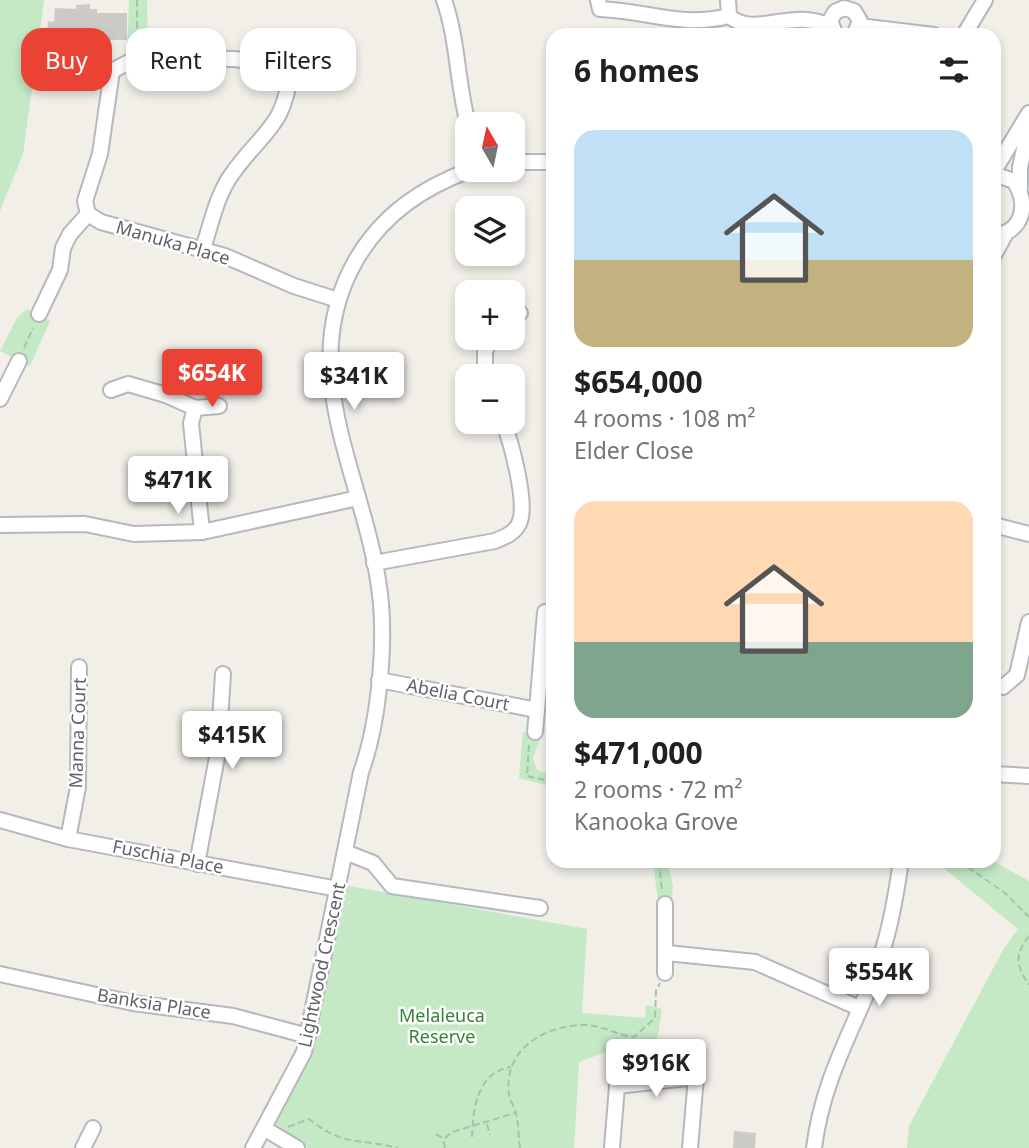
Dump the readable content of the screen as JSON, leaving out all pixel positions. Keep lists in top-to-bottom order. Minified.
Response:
{"streets":{"street":["Manuka Place","Abelia Court","Manna Court","Fuschia Place","Lightwood Crescent","Banksia Place"]},"crossings":[["Manuka Place","Lightwood Crescent"],["Abelia Court","Lightwood Crescent"],["Manna Court","Fuschia Place"],["Fuschia Place","Lightwood Crescent"],["Lightwood Crescent","Banksia Place"]],"parks":["Melaleuca Reserve"],"north":"top","page":{"chip":["Buy","Rent","Filters"],"heading":"6 homes","map_buttons":["+","−"],"list":[{"name":"$654,000","note":"4 rooms · 108 m² · Elder Close"},{"name":"$471,000","note":"2 rooms · 72 m² · Kanooka Grove"}],"price":["$654K","$341K","$471K","$415K","$554K","$916K"]}}
